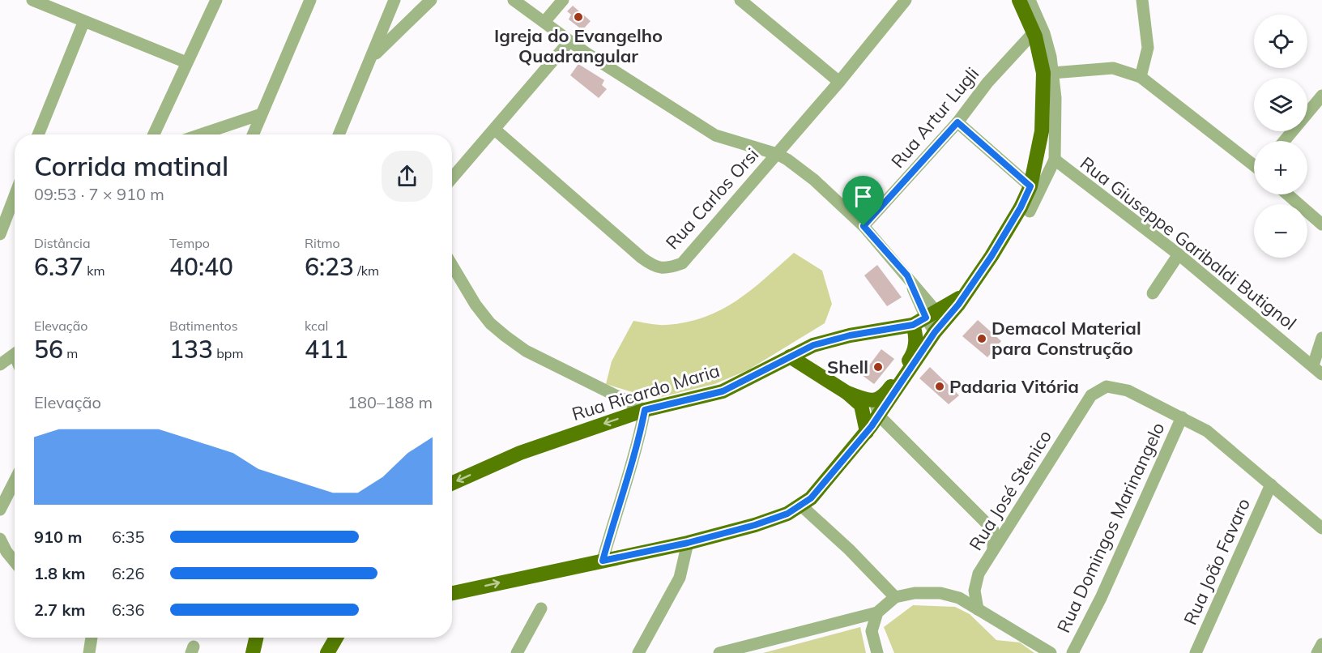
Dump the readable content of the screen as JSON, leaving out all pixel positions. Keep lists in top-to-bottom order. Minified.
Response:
{"streets":{"main road":["Rua Ricardo Maria"],"street":["Rua Artur Lugli","Rua Carlos Orsi","Rua Giuseppe Garibaldi Butignol","Rua José Stenico","Rua Domingos Marinangelo","Rua João Favaro"]},"crossings":[["Rua José Stenico","Rua Domingos Marinangelo"]],"places":["Igreja do Evangelho Quadrangular","Demacol Material para Construção","Shell","Padaria Vitória"],"page":{"map_buttons":["+","−"],"heading":["Corrida matinal","09:53 · 7 × 910 m"],"stats":[["Distância","6.37 km"],["Tempo","40:40"],["Ritmo","6:23 /km"],["Elevação","56 m"],["Batimentos","133 bpm"],["kcal","411"]],"chart":["Elevação","180–188 m"],"list":[{"name":"910 m","note":"6:35"},{"name":"1.8 km","note":"6:26"},{"name":"2.7 km","note":"6:36"}]}}
